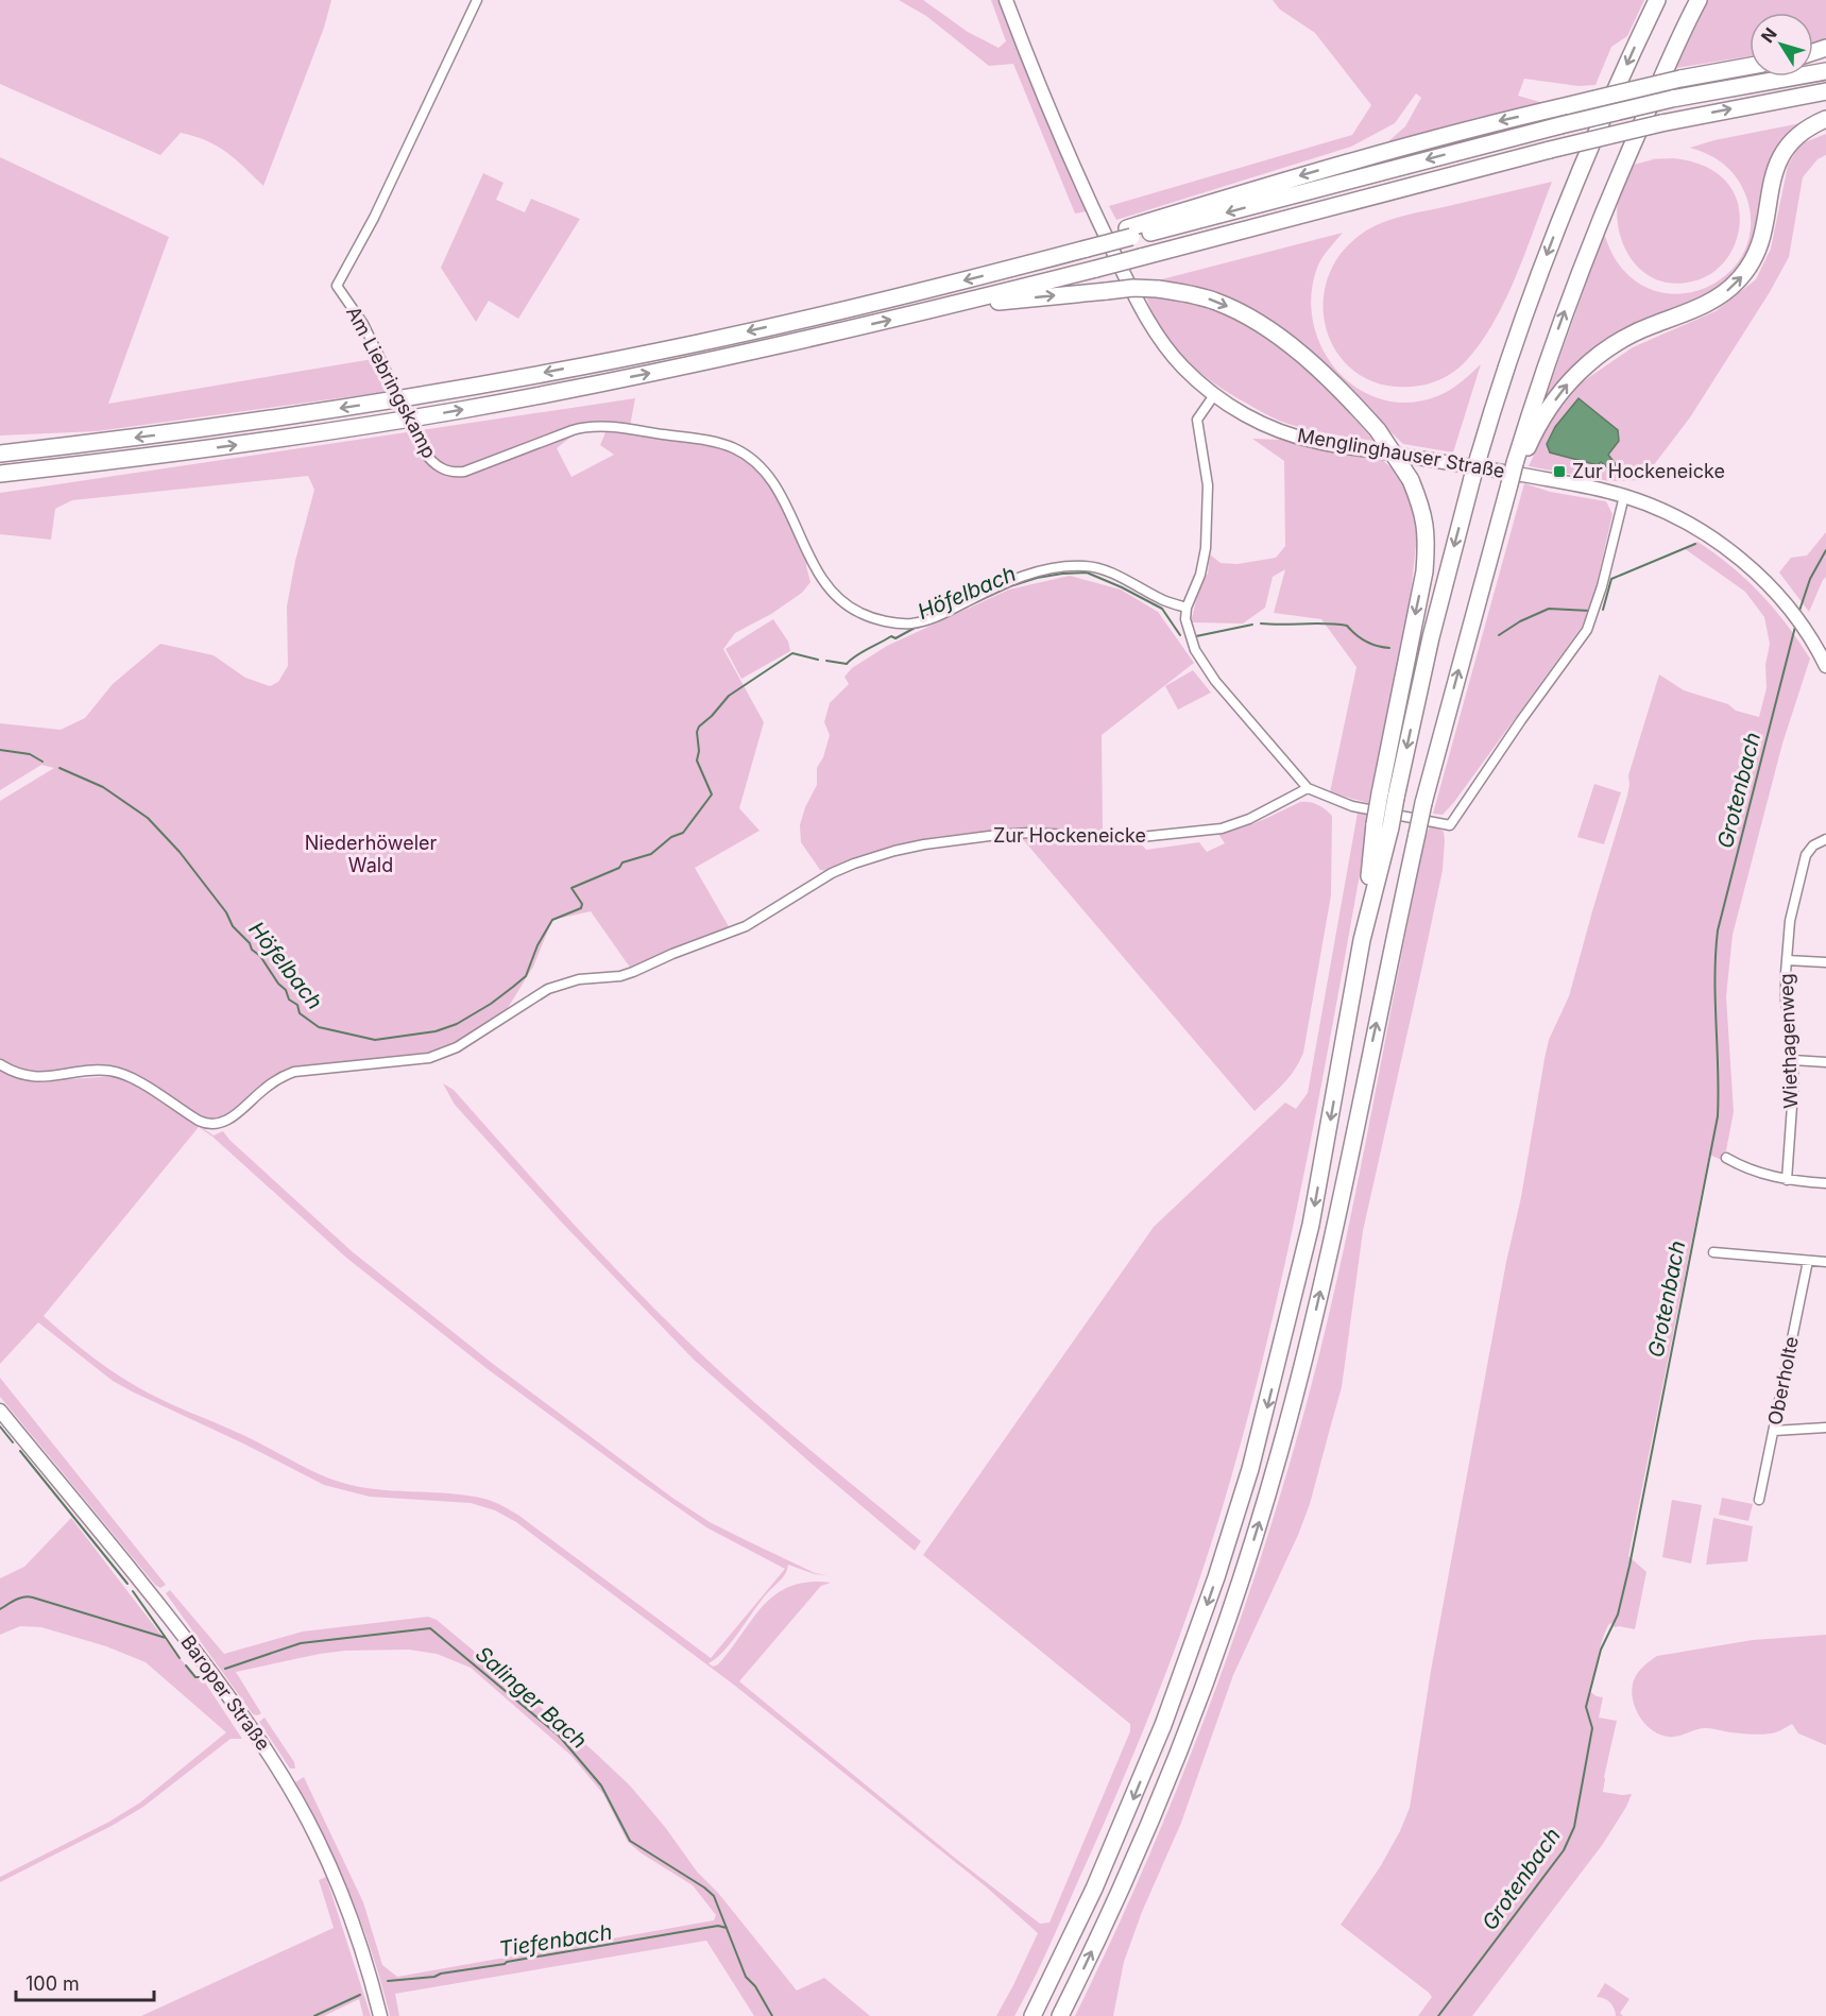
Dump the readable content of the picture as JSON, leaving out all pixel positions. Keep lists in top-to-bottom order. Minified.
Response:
{"streets":{"street":["Am Liebringskamp","Menglinghauser Straße","Zur Hockeneicke","Wiethagenweg","Oberholte","Baroper Straße"]},"water":["Höfelbach","Grotenbach","Salinger Bach","Tiefenbach"],"parks":["Niederhöweler Wald"],"places":{"transit":["Zur Hockeneicke"]},"scale_bar":"100 m","north":"top left"}
